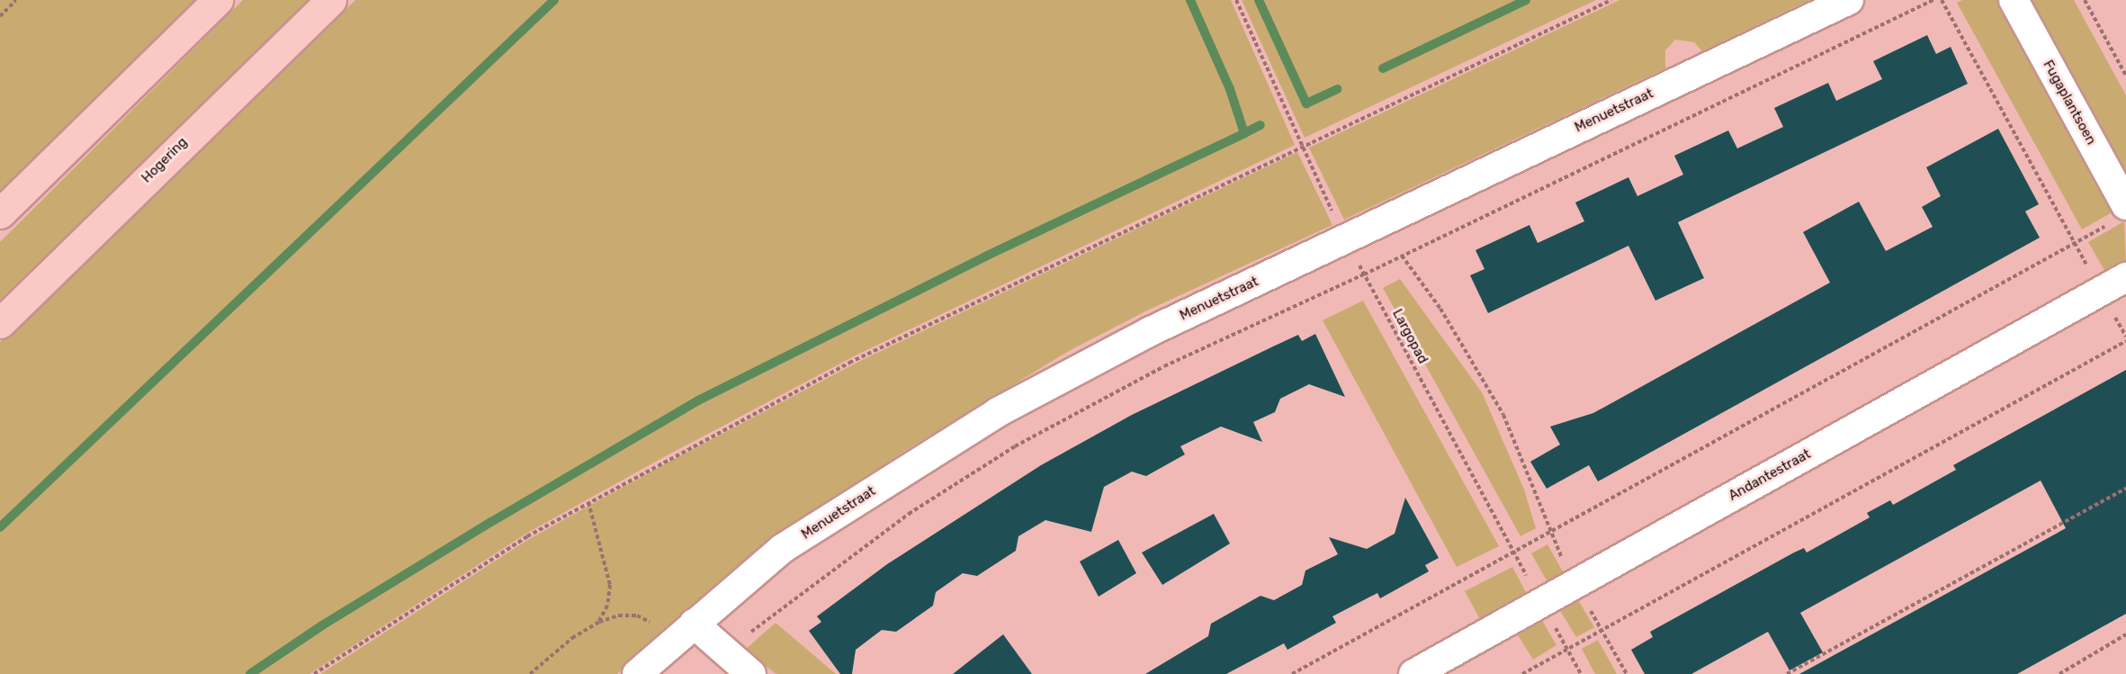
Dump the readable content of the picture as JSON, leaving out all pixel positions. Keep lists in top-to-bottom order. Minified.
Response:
{"streets":{"highway":["Hogering"],"street":["Fugaplantsoen","Menuetstraat","Andantestraat"],"path":["Largopad"]},"crossings":[["Menuetstraat","Largopad"],["Largopad","Andantestraat"]]}
